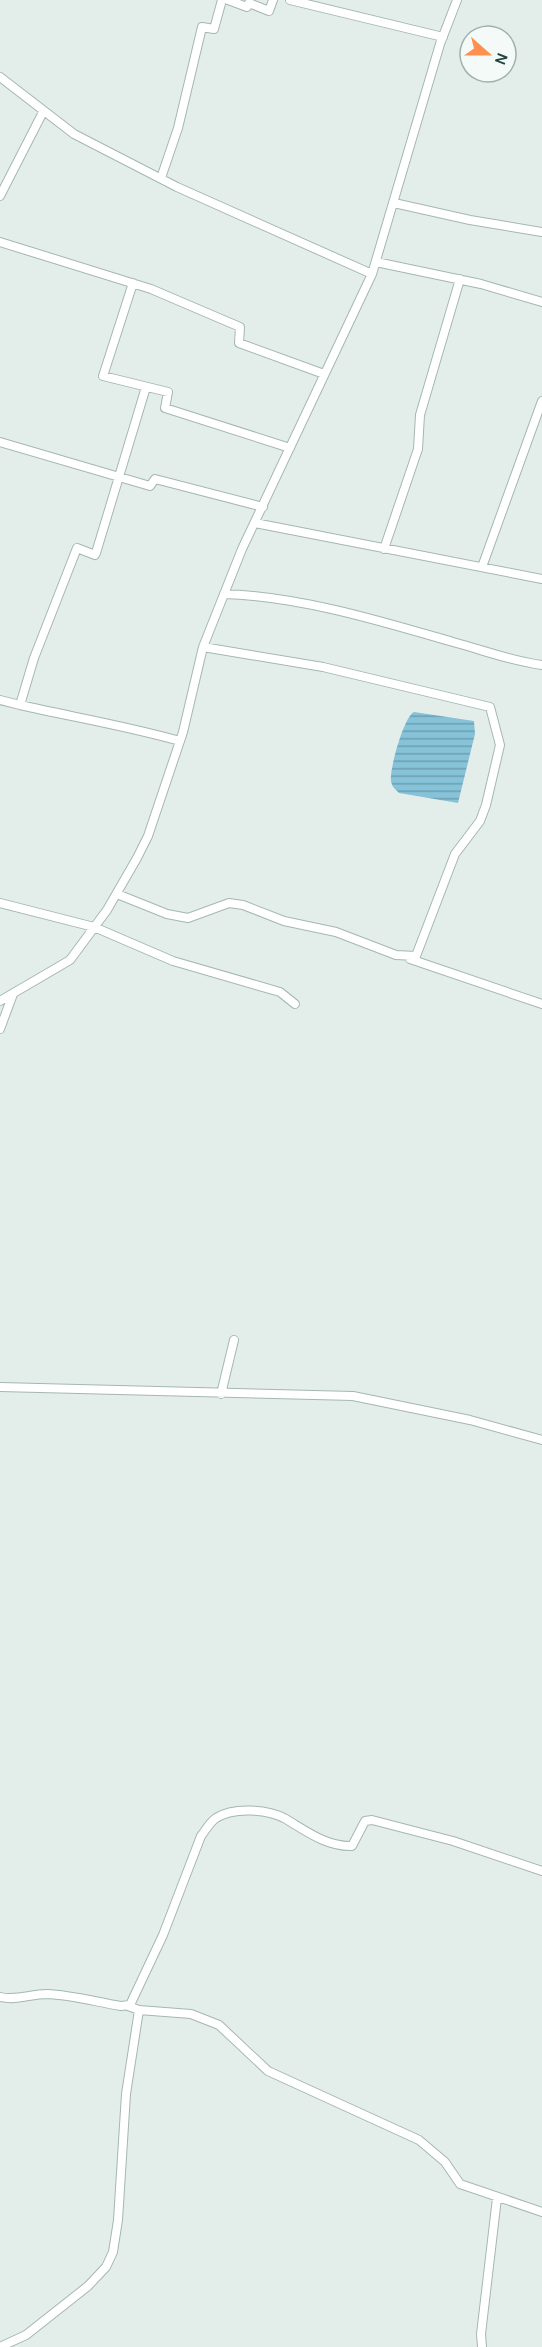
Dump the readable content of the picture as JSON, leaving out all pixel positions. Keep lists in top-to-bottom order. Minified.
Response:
{"north":"right"}
